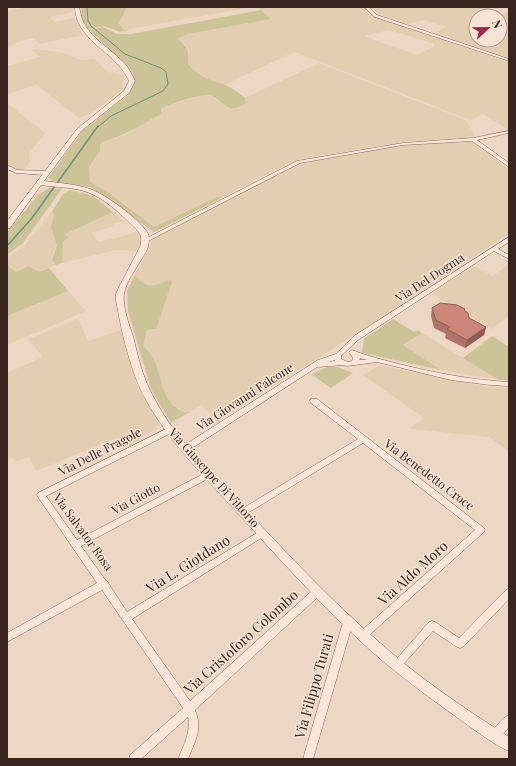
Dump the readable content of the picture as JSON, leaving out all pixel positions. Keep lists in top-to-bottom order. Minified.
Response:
{"streets":{"street":["Via Del Dogma","Via Giovanni Falcone","Via Delle Fragole","Via Benedetto Croce","Via Giuseppe Di Vittorio","Via Giotto","Via Salvator Rosa","Via L. Giotdano","Via Aldo Moro","Via Cristoforo Colombo","Via Filippo Turati"]},"crossings":[["Via Del Dogma","Via Giovanni Falcone"],["Via Giovanni Falcone","Via Giuseppe Di Vittorio"],["Via Delle Fragole","Via Giuseppe Di Vittorio"],["Via Delle Fragole","Via Salvator Rosa"],["Via Benedetto Croce","Via Aldo Moro"],["Via Giuseppe Di Vittorio","Via Giotto"],["Via Giuseppe Di Vittorio","Via L. Giotdano"],["Via Giuseppe Di Vittorio","Via Aldo Moro"],["Via Giuseppe Di Vittorio","Via Cristoforo Colombo"],["Via Giuseppe Di Vittorio","Via Filippo Turati"],["Via Giotto","Via Salvator Rosa"],["Via Salvator Rosa","Via L. Giotdano"],["Via Salvator Rosa","Via Cristoforo Colombo"]],"north":"right"}
